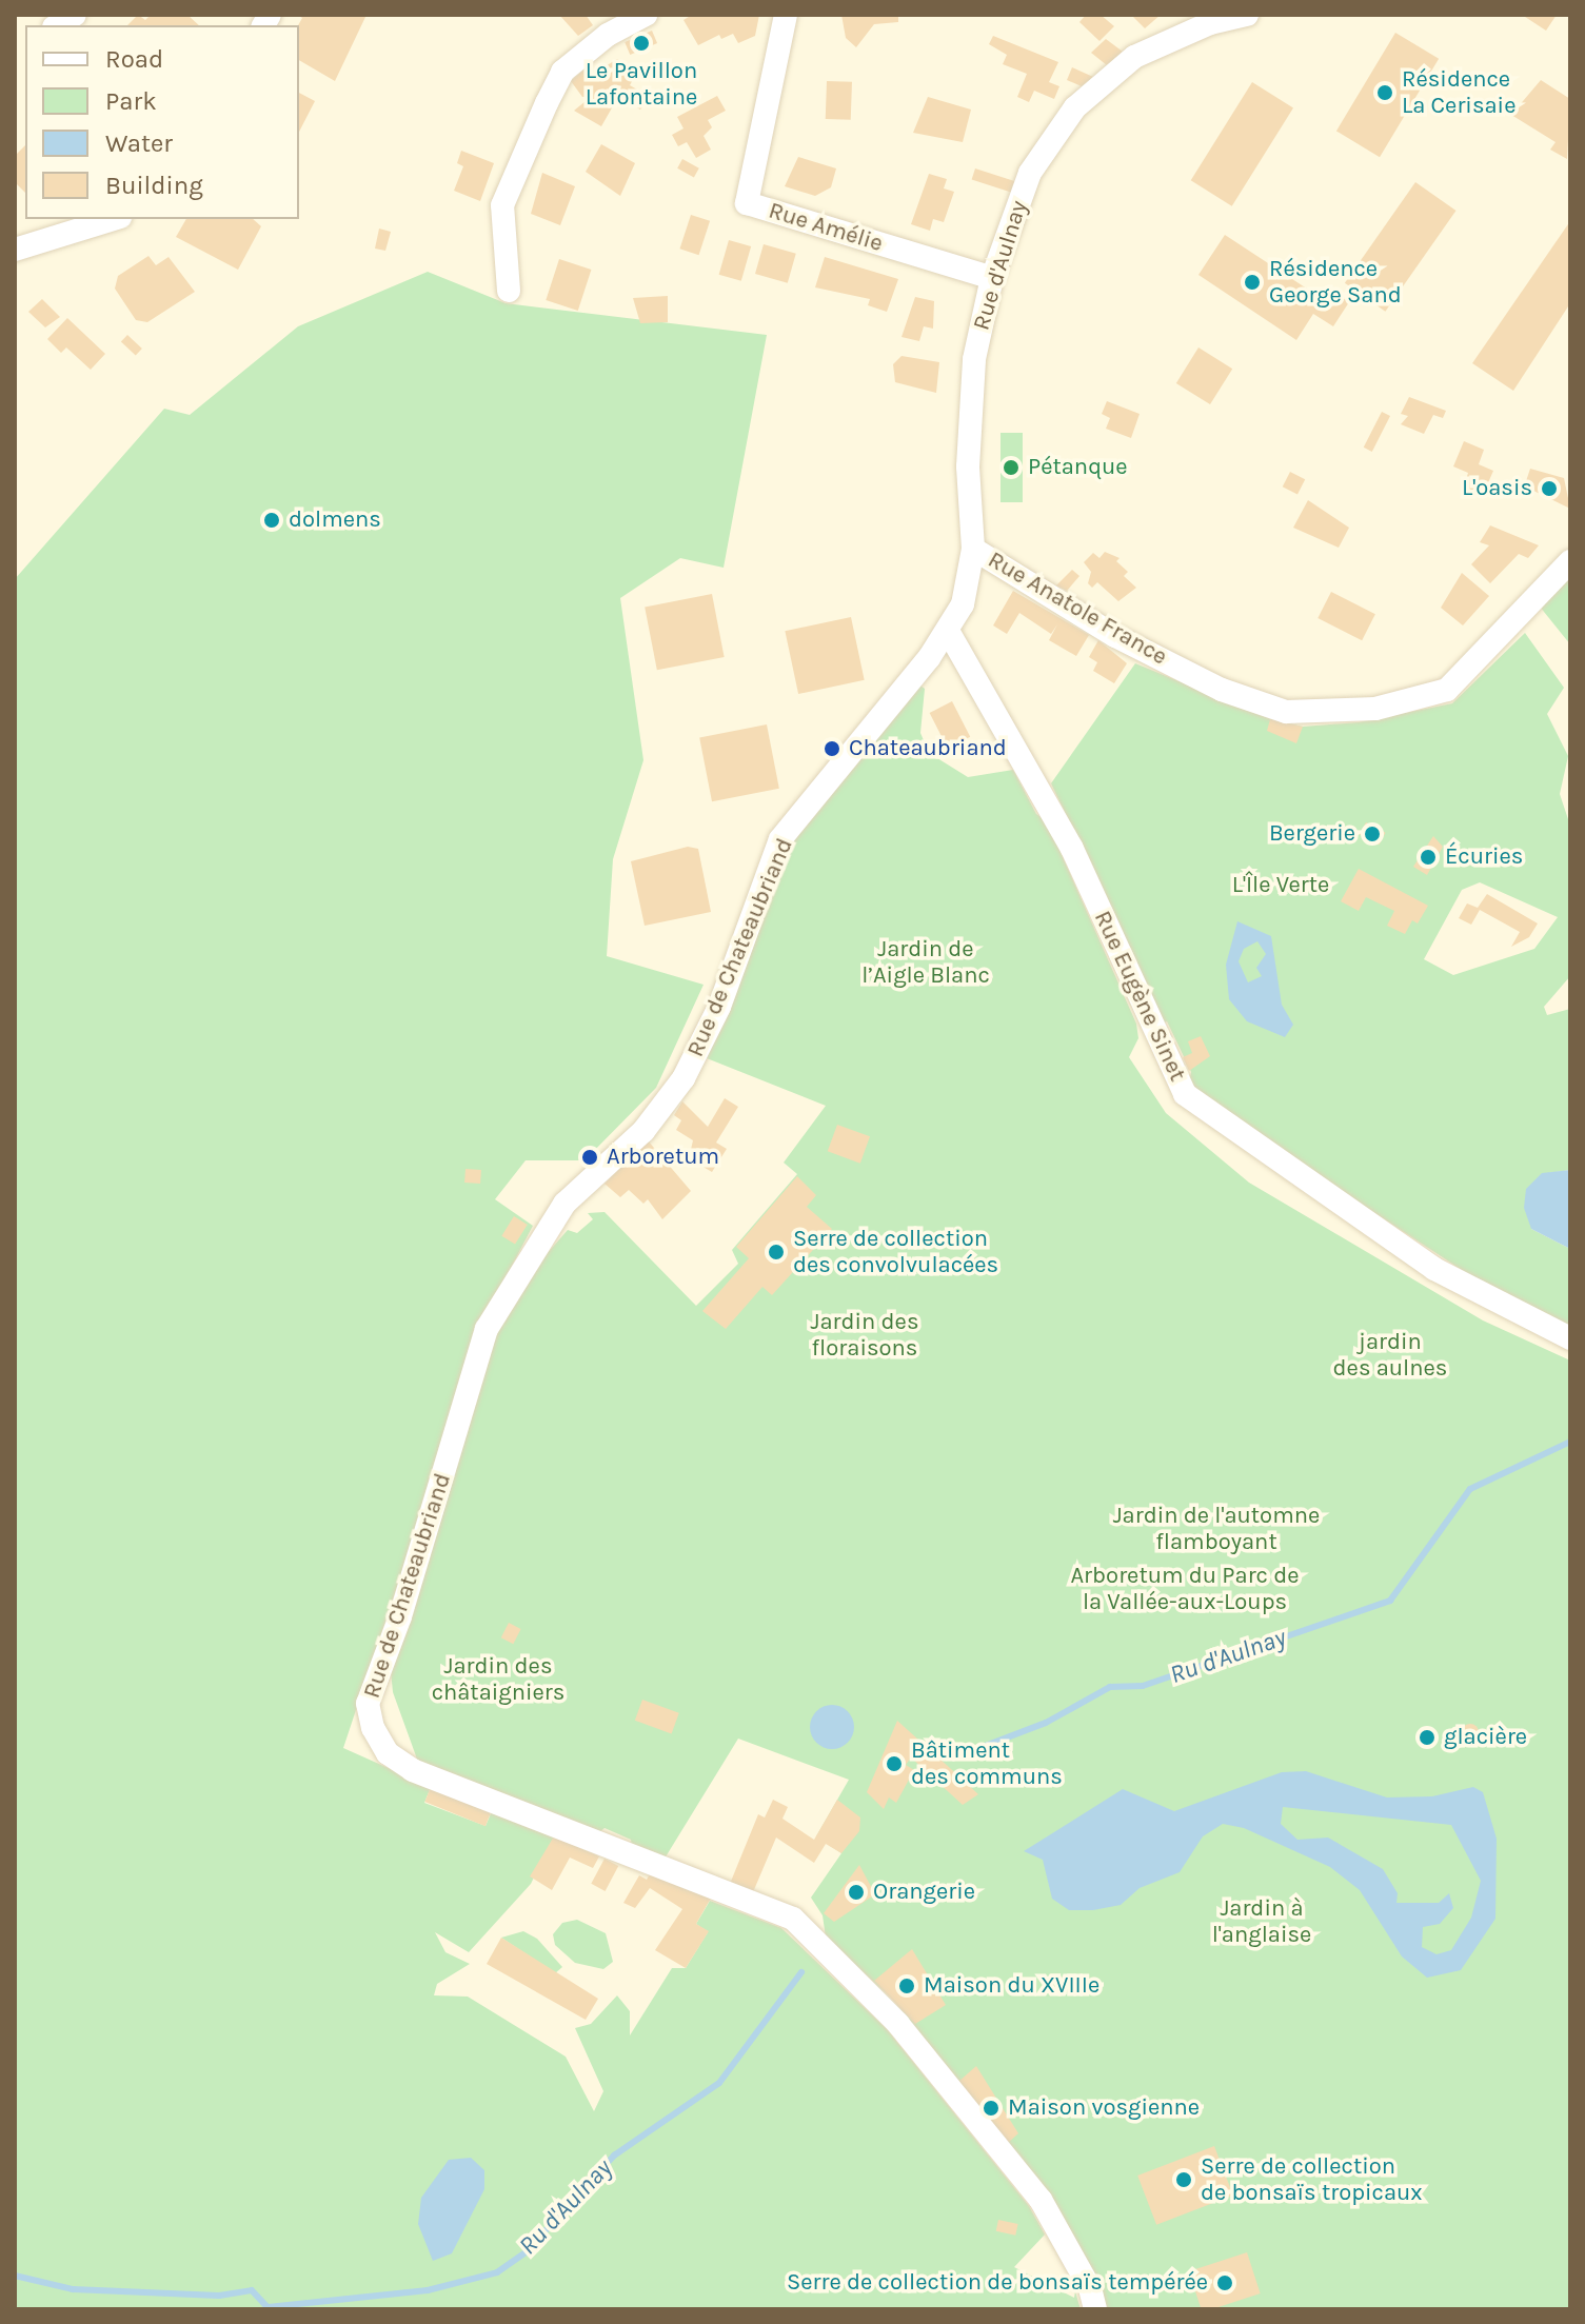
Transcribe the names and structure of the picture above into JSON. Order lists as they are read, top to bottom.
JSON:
{
  "streets": {
    "street": [
      "Rue Amélie",
      "Rue d'Aulnay",
      "Rue Anatole France",
      "Rue de Chateaubriand",
      "Rue Eugène Sinet"
    ]
  },
  "crossings": [
    ["Rue Amélie", "Rue d'Aulnay"],
    ["Rue d'Aulnay", "Rue Anatole France"],
    ["Rue d'Aulnay", "Rue de Chateaubriand"],
    ["Rue d'Aulnay", "Rue Eugène Sinet"],
    ["Rue de Chateaubriand", "Rue Eugène Sinet"]
  ],
  "water": ["Ru d'Aulnay"],
  "parks": [
    "L'Île Verte",
    "Jardin de l’Aigle Blanc",
    "Jardin des floraisons",
    "jardin des aulnes",
    "Jardin de l'automne flamboyant",
    "Arboretum du Parc de la Vallée-aux-Loups",
    "Jardin des châtaigniers",
    "Jardin à l'anglaise"
  ],
  "places": [
    "Le Pavillon Lafontaine",
    "Résidence La Cerisaie",
    "Résidence George Sand",
    "Pétanque",
    "L'oasis",
    "dolmens",
    "Chateaubriand",
    "Bergerie",
    "Écuries",
    "Arboretum",
    "Serre de collection des convolvulacées",
    "glacière",
    "Bâtiment des communs",
    "Orangerie",
    "Maison du XVIIIe",
    "Maison vosgienne",
    "Serre de collection de bonsaïs tropicaux",
    "Serre de collection de bonsaïs tempérée"
  ],
  "legend": [
    "Road",
    "Park",
    "Water",
    "Building"
  ]
}
